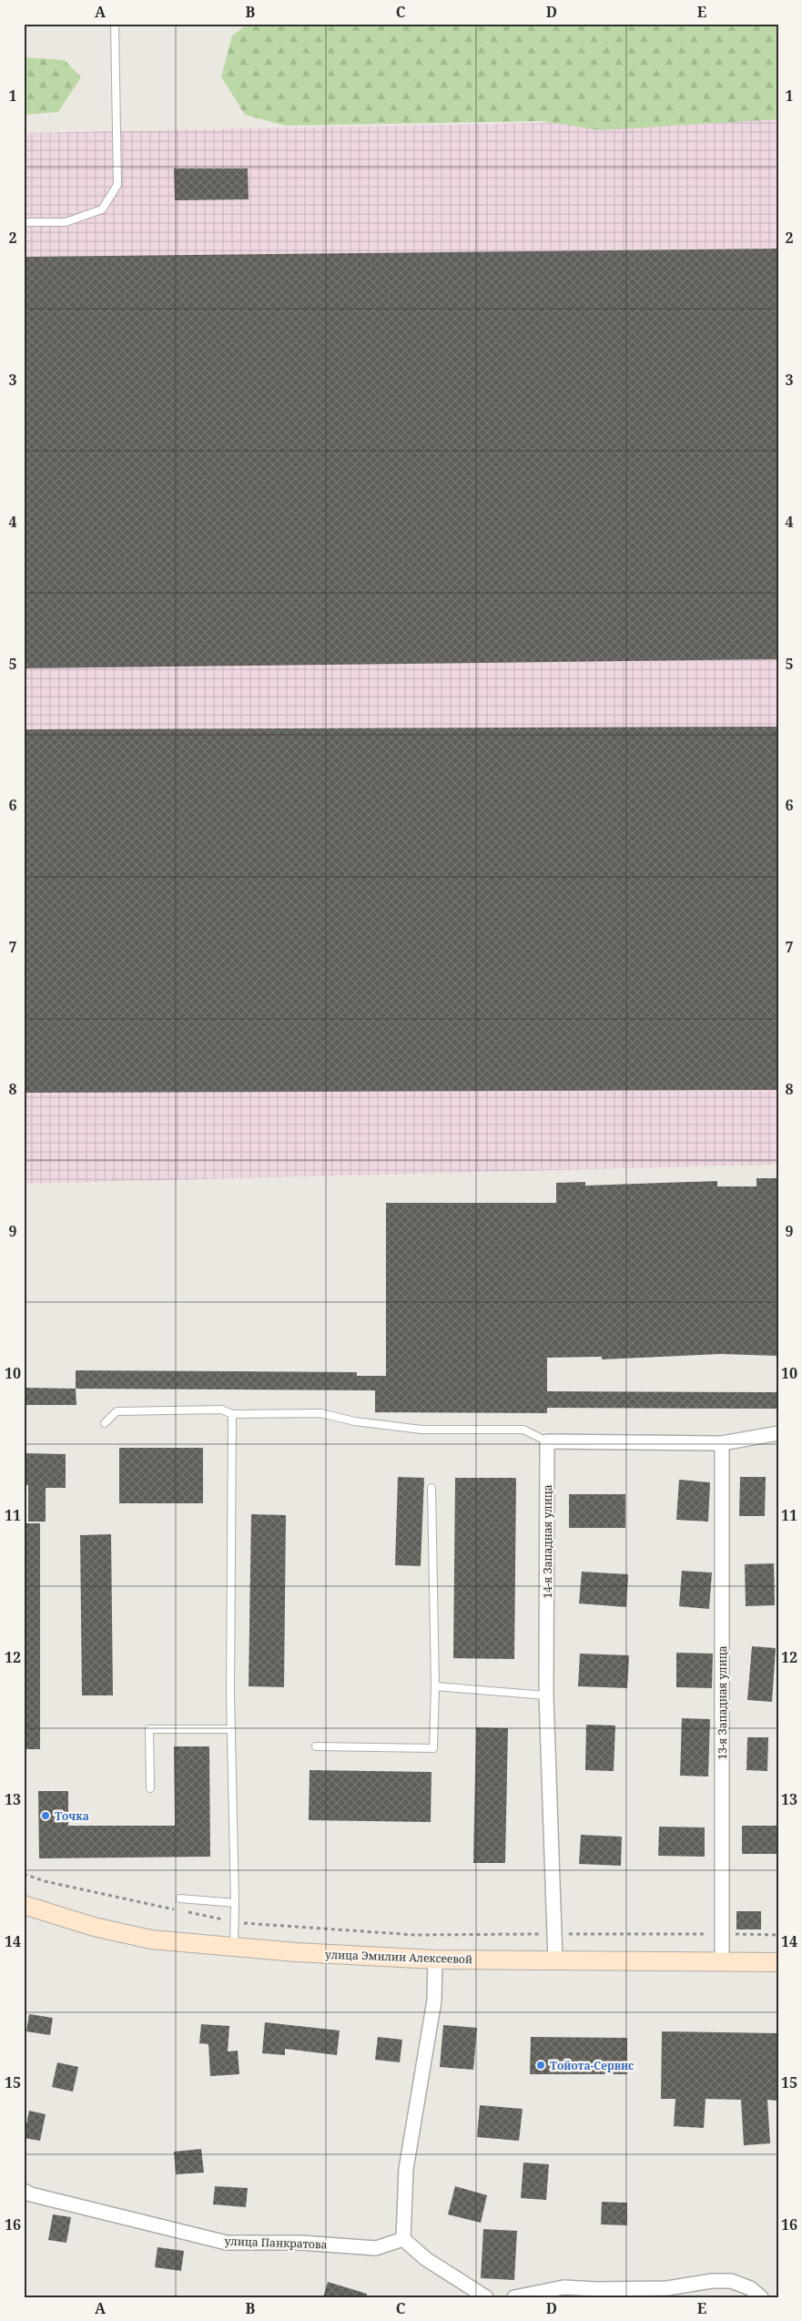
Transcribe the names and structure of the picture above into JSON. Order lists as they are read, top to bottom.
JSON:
{
  "streets": {
    "street": [
      "14-я Западная улица",
      "13-я Западная улица",
      "улица Эмилии Алексеевой",
      "улица Панкратова"
    ]
  },
  "crossings": [
    ["14-я Западная улица", "улица Эмилии Алексеевой"],
    ["13-я Западная улица", "улица Эмилии Алексеевой"]
  ],
  "places": ["Точка", "Тойота-Сервис"],
  "grid": {
    "columns": [
      "A",
      "B",
      "C",
      "D",
      "E"
    ],
    "rows": [
      "1",
      "2",
      "3",
      "4",
      "5",
      "6",
      "7",
      "8",
      "9",
      "10",
      "11",
      "12",
      "13",
      "14",
      "15",
      "16"
    ]
  }
}
